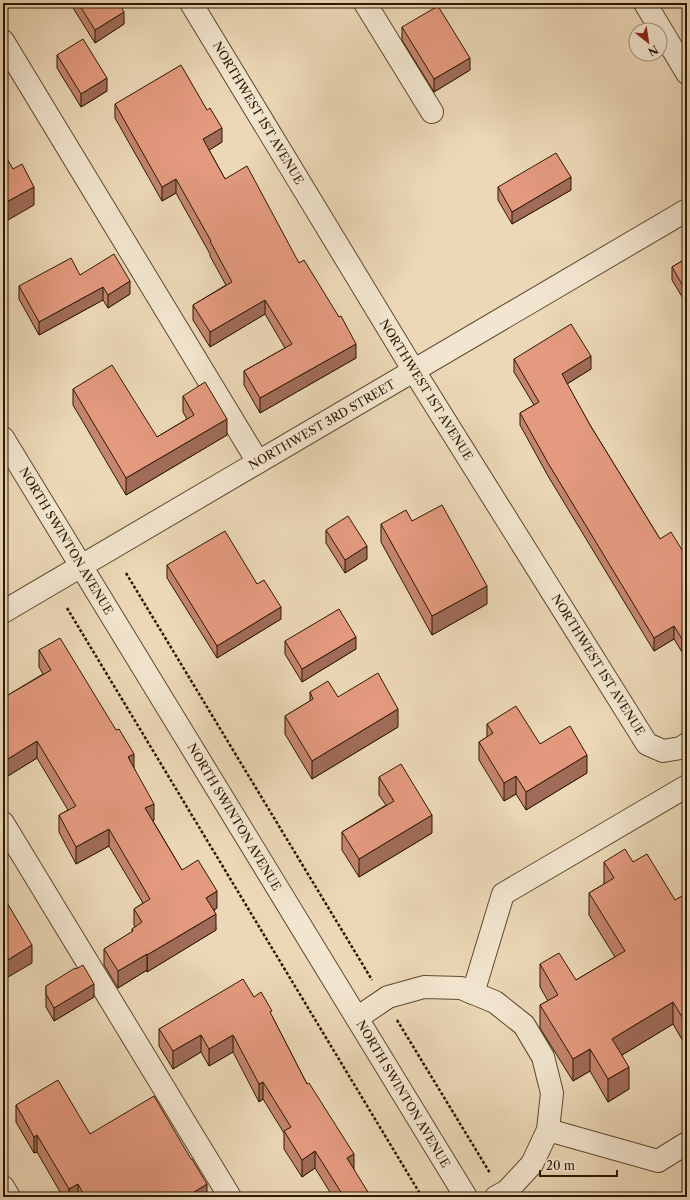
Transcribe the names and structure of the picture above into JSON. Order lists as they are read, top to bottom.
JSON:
{
  "streets": {
    "street": ["NORTHWEST 1ST AVENUE", "NORTHWEST 3RD STREET", "NORTH SWINTON AVENUE"]
  },
  "crossings": [
    ["NORTHWEST 1ST AVENUE", "NORTHWEST 3RD STREET"],
    ["NORTHWEST 3RD STREET", "NORTH SWINTON AVENUE"]
  ],
  "scale_bar": "20 m",
  "north": "bottom right"
}
